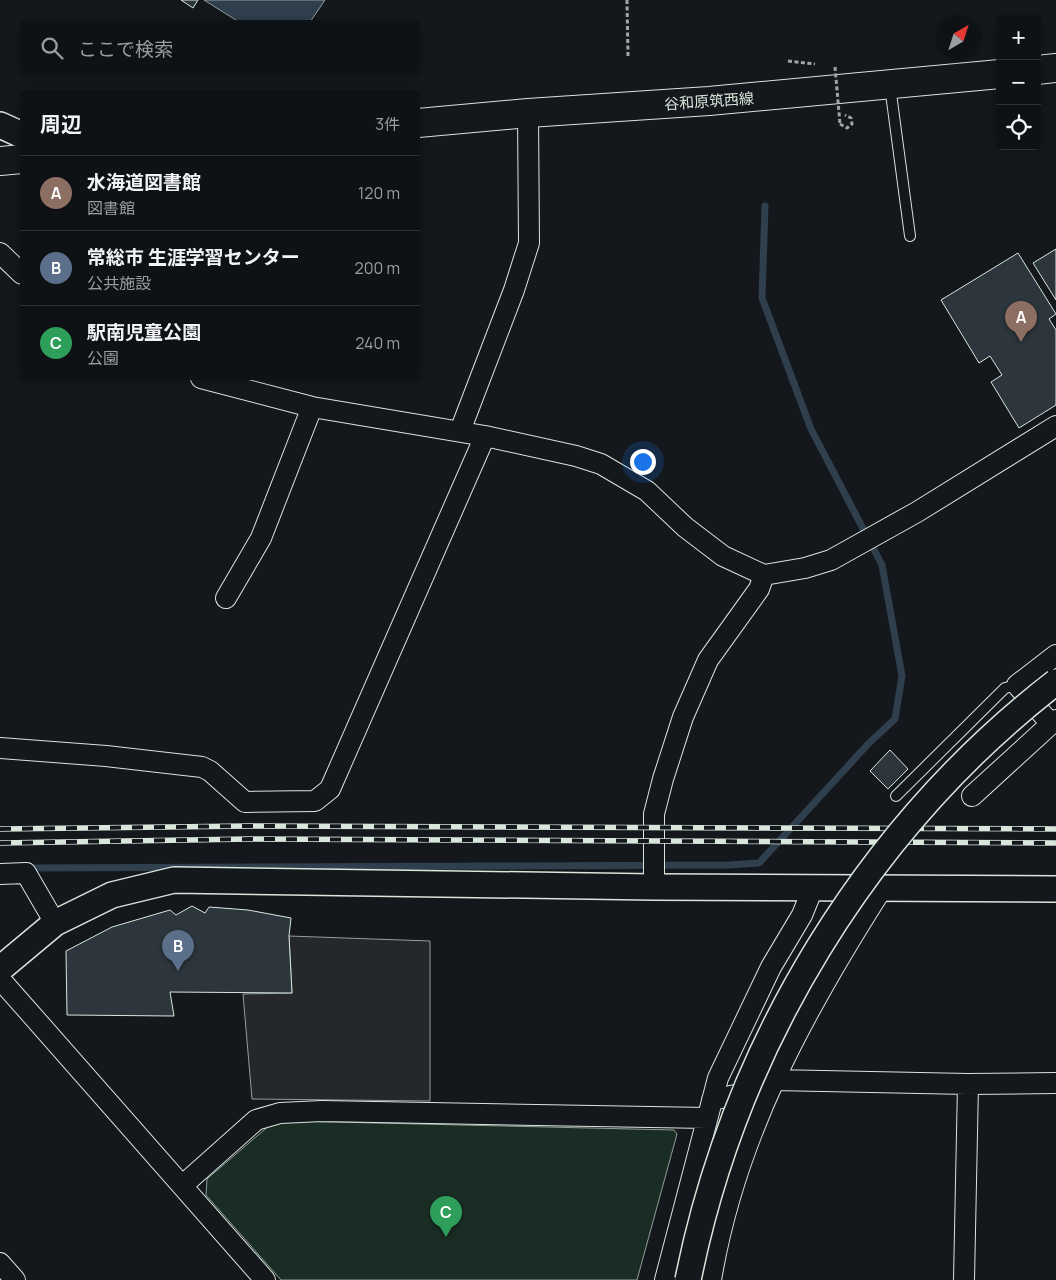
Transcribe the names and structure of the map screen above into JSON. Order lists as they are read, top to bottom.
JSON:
{
  "streets": {
    "main road": ["谷和原筑西線"]
  },
  "north": "top right",
  "page": {
    "map_buttons": ["+", "−"],
    "search": "ここで検索",
    "heading": ["周辺", "3件"],
    "list": [
      {
        "mark": "A",
        "name": "水海道図書館",
        "note": "図書館",
        "value": "120 m"
      },
      {
        "mark": "B",
        "name": "常総市 生涯学習センター",
        "note": "公共施設",
        "value": "200 m"
      },
      {
        "mark": "C",
        "name": "駅南児童公園",
        "note": "公園",
        "value": "240 m"
      }
    ],
    "pins": ["A", "B", "C"]
  }
}
